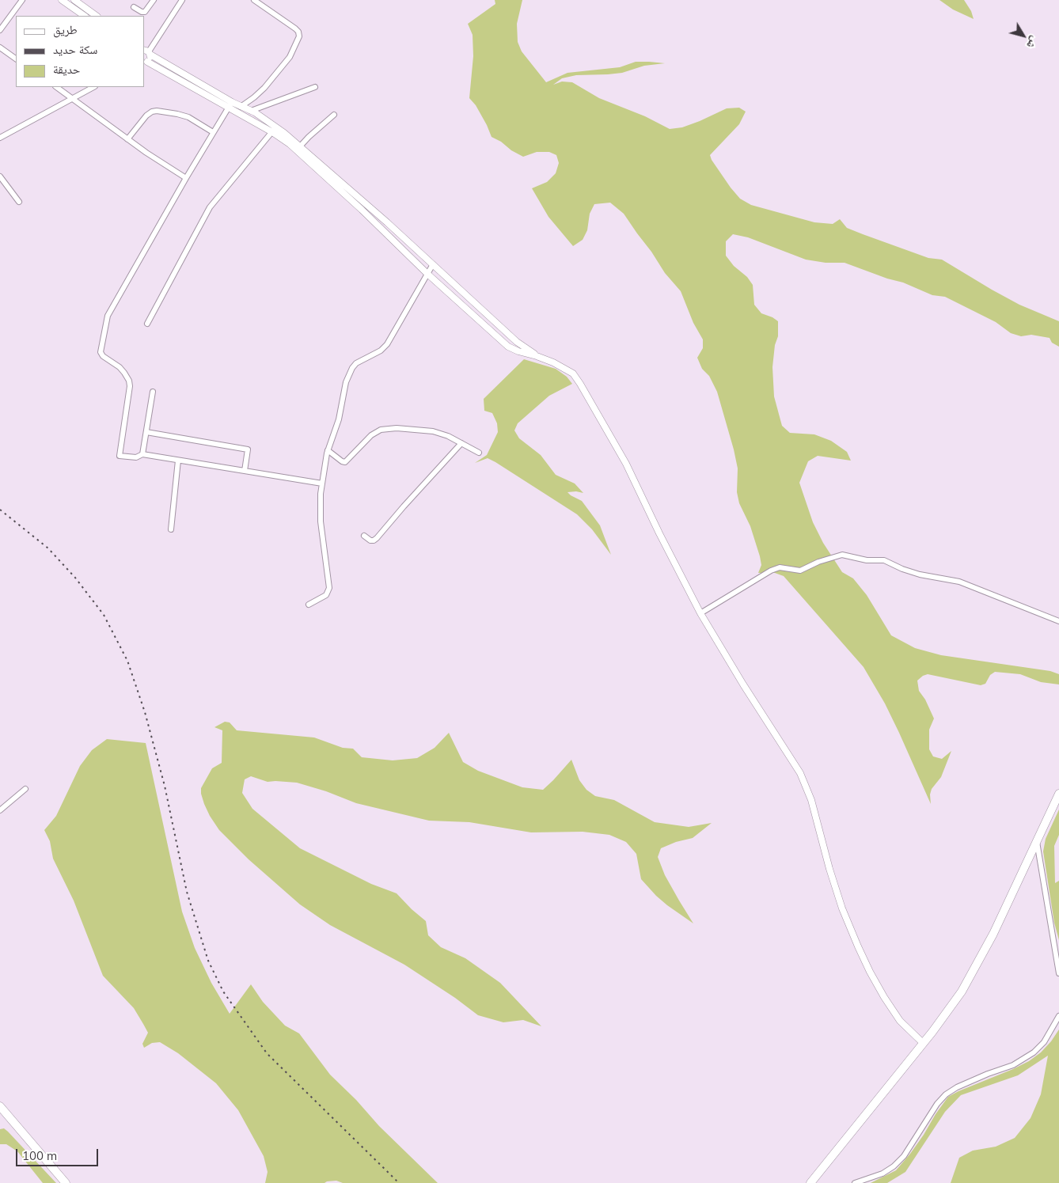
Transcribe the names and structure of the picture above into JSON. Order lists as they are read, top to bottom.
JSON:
{
  "legend": ["طريق", "سكة حديد", "حديقة"],
  "scale_bar": "100 m",
  "north": "bottom right"
}
